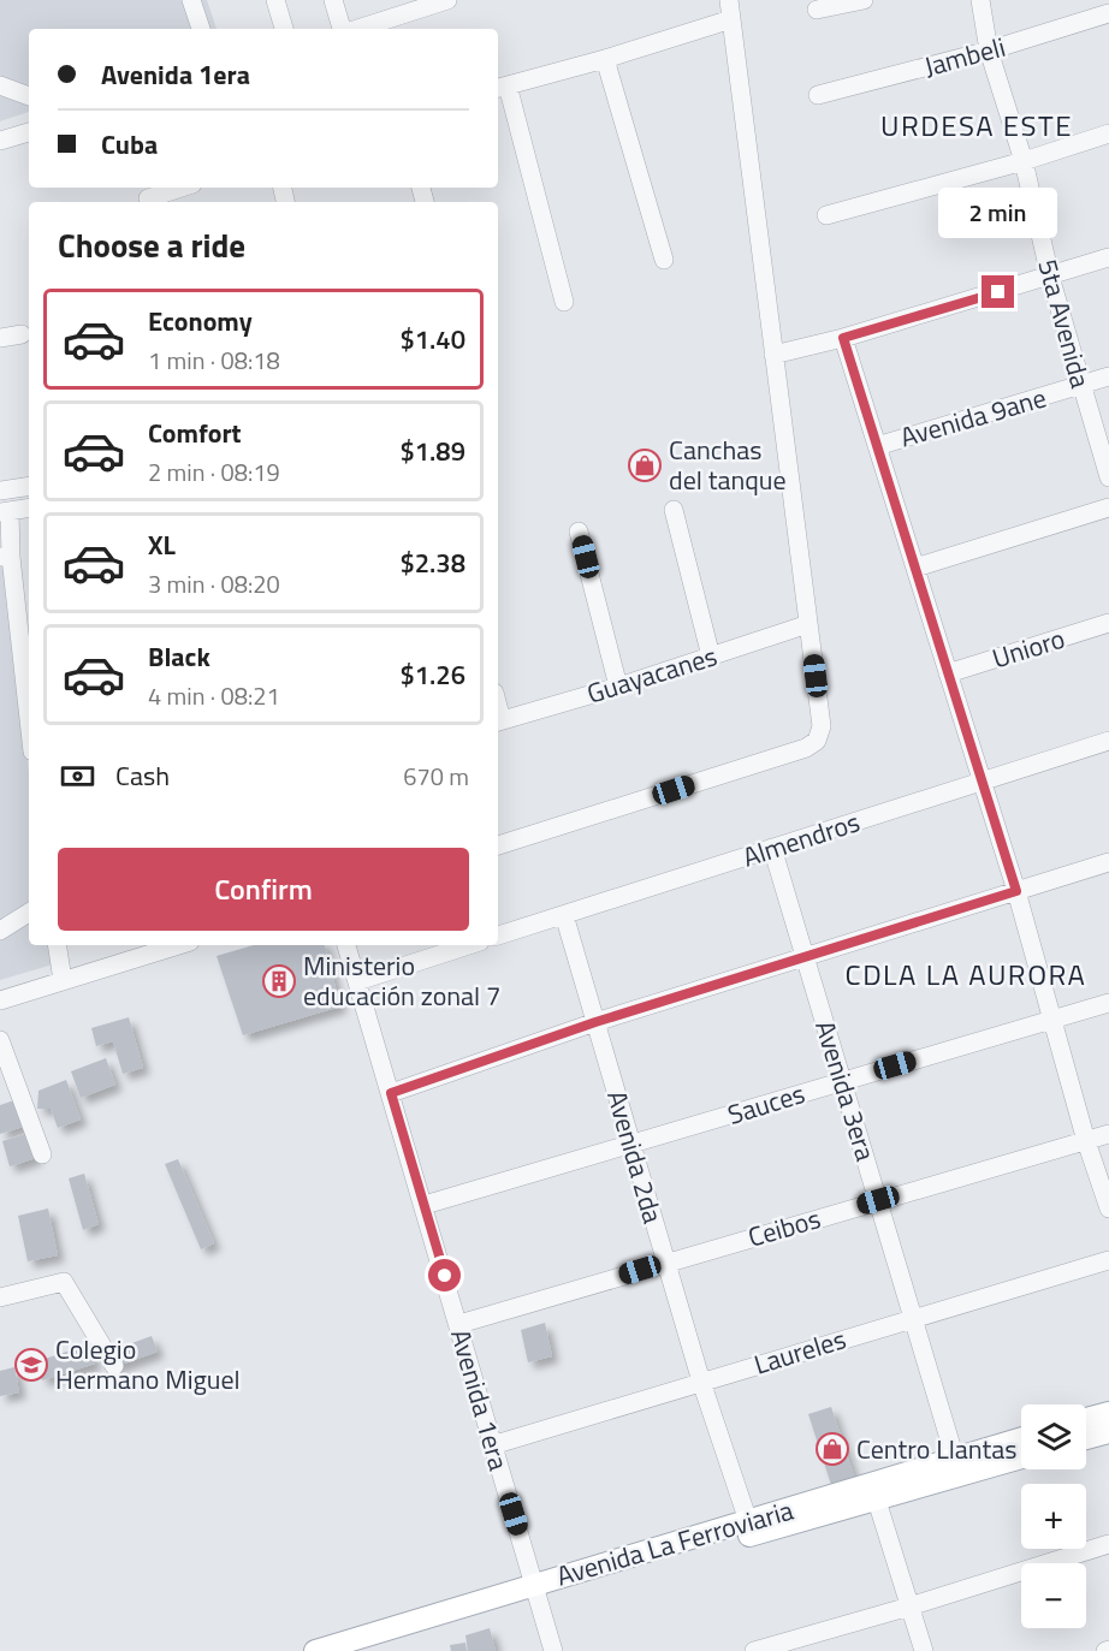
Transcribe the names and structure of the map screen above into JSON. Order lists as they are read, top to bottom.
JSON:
{
  "streets": {
    "main road": ["Avenida La Ferroviaria"],
    "street": [
      "Jambeli",
      "5ta Avenida",
      "Avenida 9ane",
      "Unioro",
      "Guayacanes",
      "Almendros",
      "Avenida 3era",
      "Sauces",
      "Avenida 2da",
      "Ceibos",
      "Laureles",
      "Avenida 1era"
    ]
  },
  "crossings": [
    ["Jambeli", "5ta Avenida"],
    ["5ta Avenida", "Avenida 9ane"],
    ["Almendros", "Avenida 3era"],
    ["Almendros", "Avenida 2da"],
    ["Avenida 3era", "Sauces"],
    ["Avenida 3era", "Ceibos"],
    ["Avenida 3era", "Laureles"],
    ["Avenida 3era", "Avenida La Ferroviaria"],
    ["Sauces", "Avenida 2da"],
    ["Sauces", "Avenida 1era"],
    ["Avenida 2da", "Ceibos"],
    ["Avenida 2da", "Laureles"],
    ["Avenida 2da", "Avenida La Ferroviaria"],
    ["Ceibos", "Avenida 1era"],
    ["Laureles", "Avenida 1era"],
    ["Avenida 1era", "Avenida La Ferroviaria"]
  ],
  "districts": ["URDESA ESTE", "CDLA LA AURORA"],
  "places": {
    "shop": ["Canchas del tanque", "Centro Llantas"],
    "building": ["Ministerio educación zonal 7"],
    "school or university": ["Colegio Hermano Miguel"]
  },
  "page": {
    "banner": ["Avenida 1era", "Cuba"],
    "bubble": "2 min",
    "heading": "Choose a ride",
    "list": [
      {
        "name": "Economy",
        "note": "1 min · 08:18",
        "value": "$1.40"
      },
      {
        "name": "Comfort",
        "note": "2 min · 08:19",
        "value": "$1.89"
      },
      {
        "name": "XL",
        "note": "3 min · 08:20",
        "value": "$2.38"
      },
      {
        "name": "Black",
        "note": "4 min · 08:21",
        "value": "$1.26"
      }
    ],
    "pay": ["Cash", "670 m"],
    "buttons": "Confirm",
    "map_buttons": ["+", "−"]
  }
}
